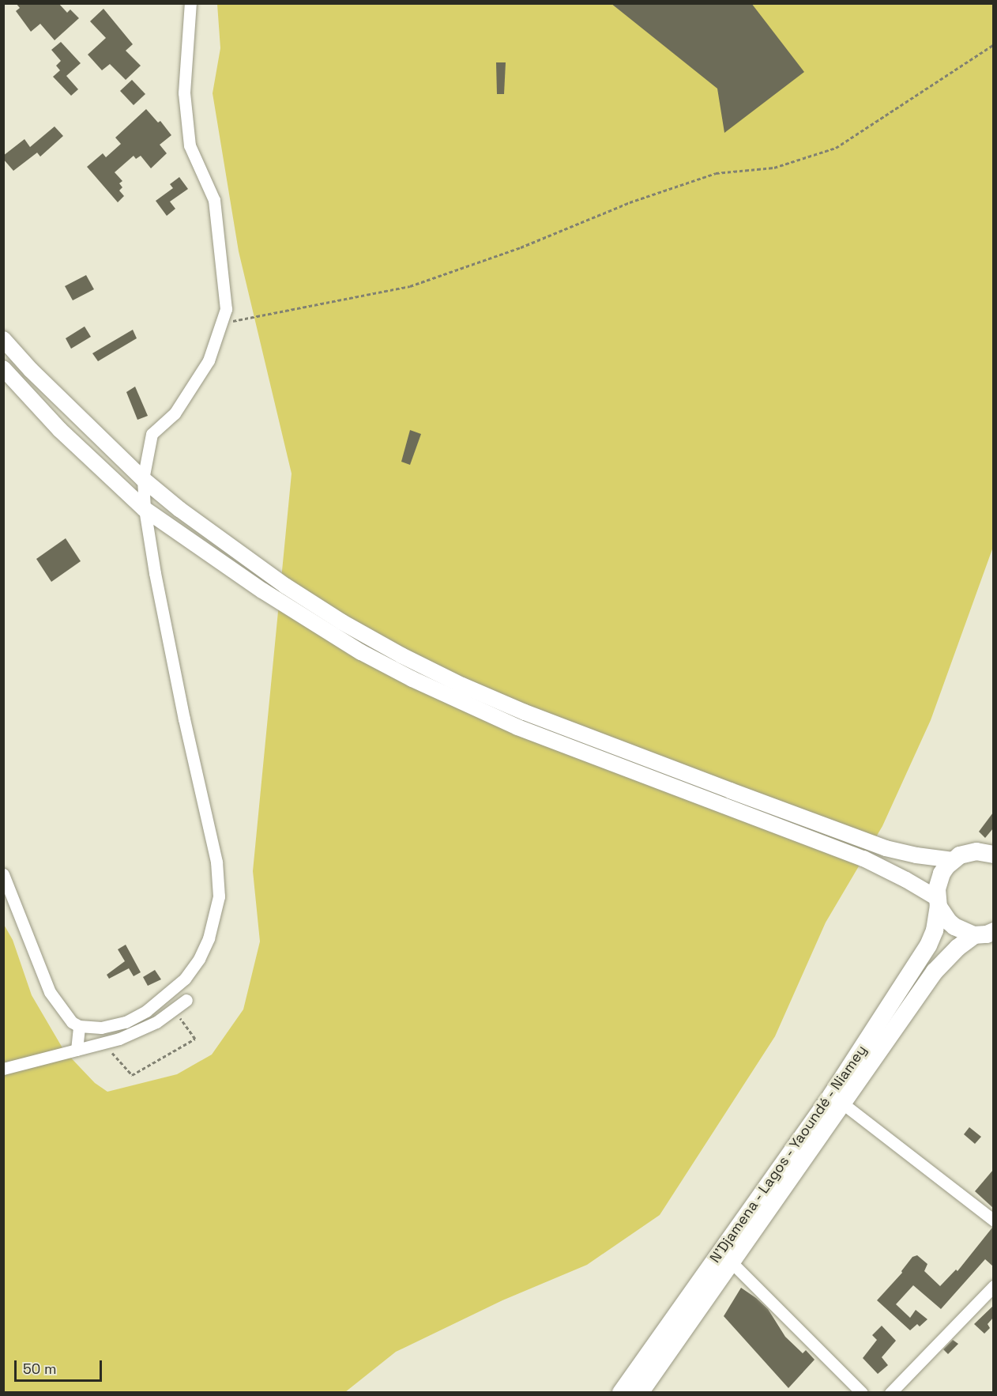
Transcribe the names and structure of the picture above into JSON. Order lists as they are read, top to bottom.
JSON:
{
  "streets": {
    "highway": ["N'Djamena - Lagos - Yaoundé - Niamey"]
  },
  "scale_bar": "50 m"
}
